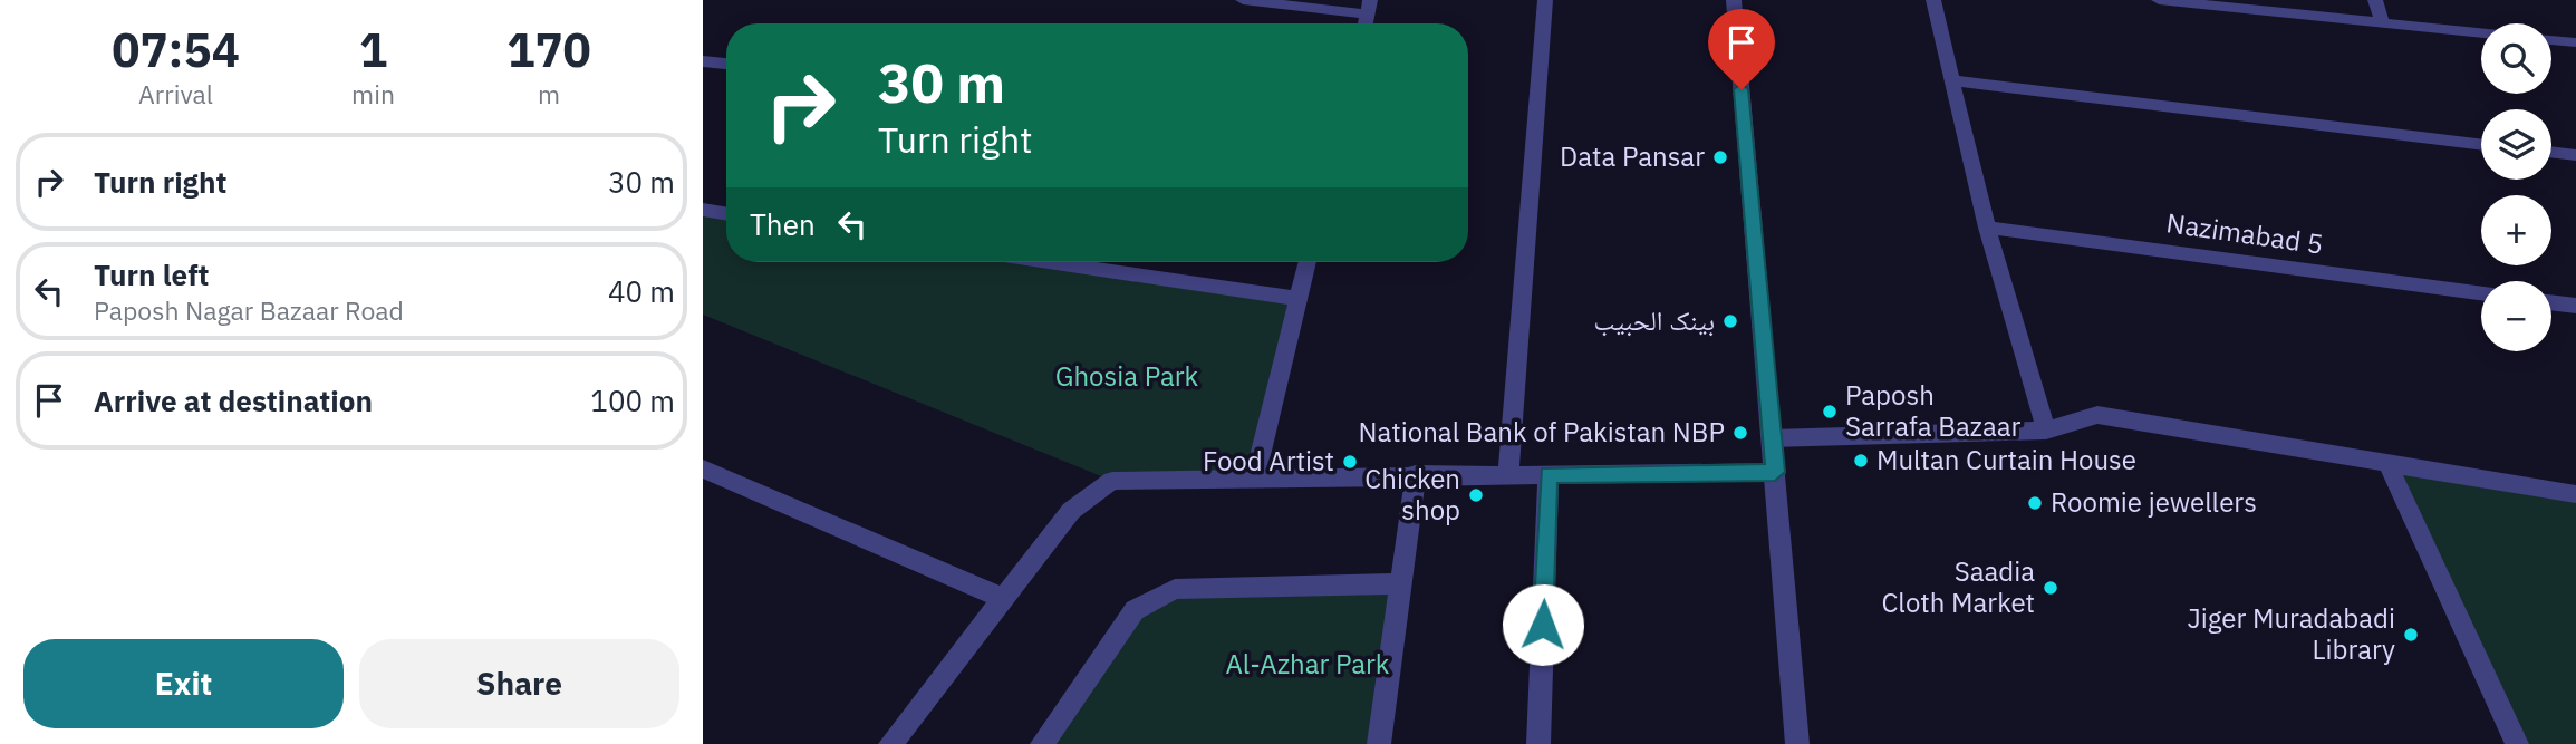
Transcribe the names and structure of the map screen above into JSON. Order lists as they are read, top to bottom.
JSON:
{
  "streets": {
    "street": ["Nazimabad 5"]
  },
  "parks": ["Ghosia Park", "Al-Azhar Park"],
  "places": [
    "Data Pansar",
    "بينک الحبيب",
    "Paposh Sarrafa Bazaar",
    "National Bank of Pakistan NBP",
    "Multan Curtain House",
    "Food Artist",
    "Chicken shop",
    "Roomie jewellers",
    "Saadia Cloth Market",
    "Jiger Muradabadi Library"
  ],
  "page": {
    "eta": [
      "07:54",
      "Arrival",
      "1",
      "min",
      "170",
      "m"
    ],
    "map_buttons": ["+", "−"],
    "turn": ["30 m", "Turn right"],
    "list": [
      {
        "name": "Turn right",
        "value": "30 m"
      },
      {
        "name": "Turn left",
        "note": "Paposh Nagar Bazaar Road",
        "value": "40 m"
      },
      {
        "name": "Arrive at destination",
        "value": "100 m"
      }
    ],
    "then": "Then",
    "buttons": ["Exit", "Share"]
  }
}
